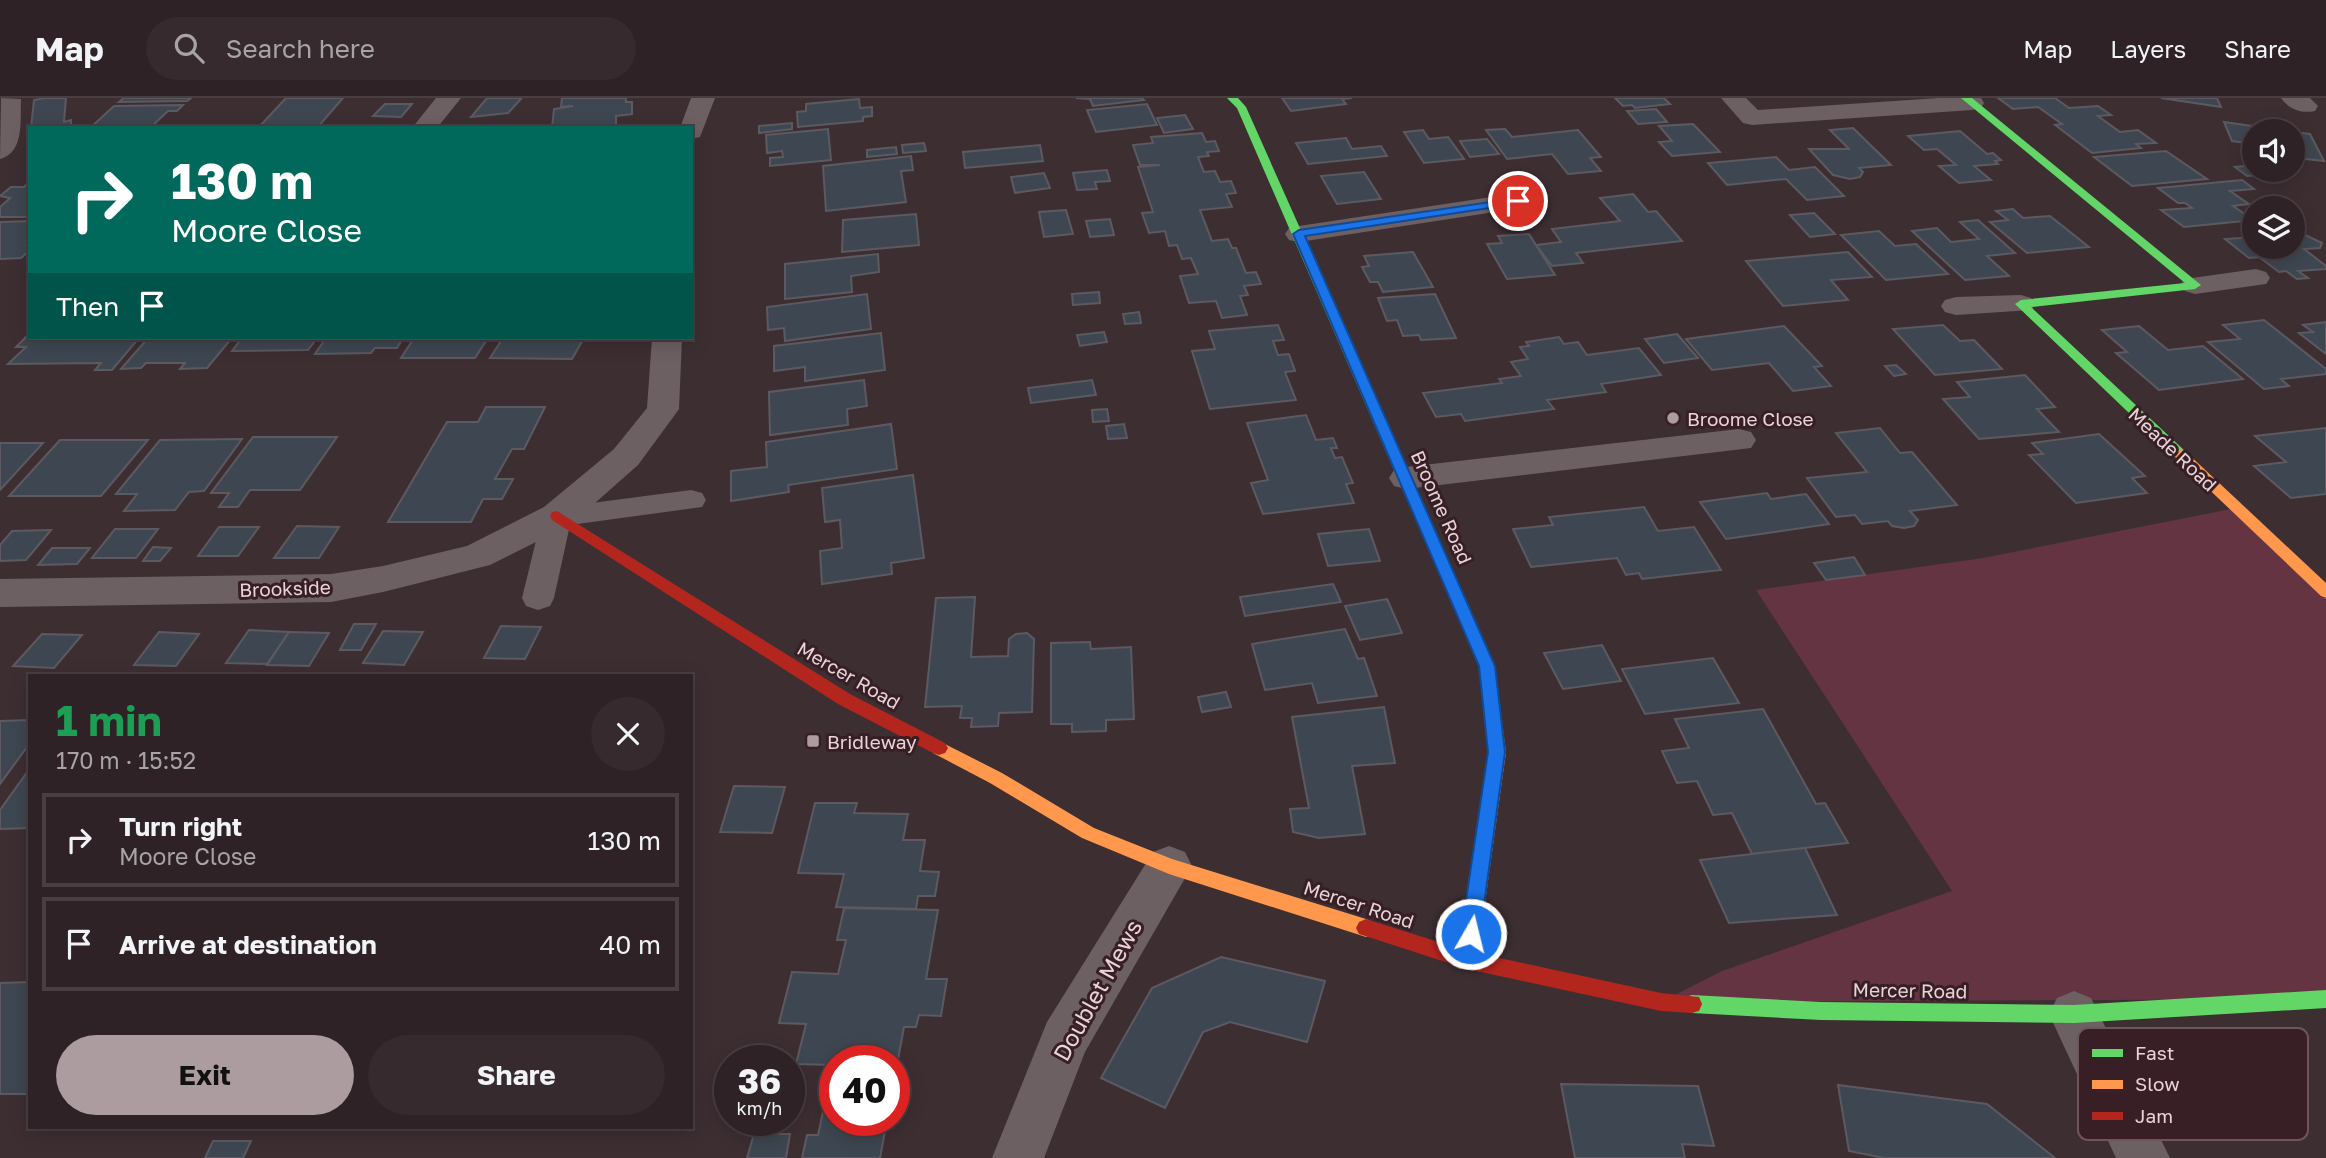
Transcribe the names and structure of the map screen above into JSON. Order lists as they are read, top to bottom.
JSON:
{
  "streets": {
    "street": [
      "Meade Road",
      "Broome Road",
      "Brookside",
      "Mercer Road",
      "Doublet Mews"
    ]
  },
  "crossings": [
    ["Broome Road", "Mercer Road"],
    ["Brookside", "Mercer Road"],
    ["Mercer Road", "Doublet Mews"]
  ],
  "places": {
    "other": ["Broome Close"],
    "transit": ["Bridleway"]
  },
  "legend": ["Fast", "Slow", "Jam"],
  "page": {
    "header": "Map",
    "search": "Search here",
    "nav": ["Map", "Layers", "Share"],
    "turn": ["130 m", "Moore Close"],
    "then": "Then",
    "heading": ["1 min", "170 m · 15:52"],
    "list": [
      {
        "name": "Turn right",
        "note": "Moore Close",
        "value": "130 m"
      },
      {
        "name": "Arrive at destination",
        "value": "40 m"
      }
    ],
    "buttons": ["Exit", "Share"],
    "speed": "36 km/h",
    "limit": "40"
  }
}
